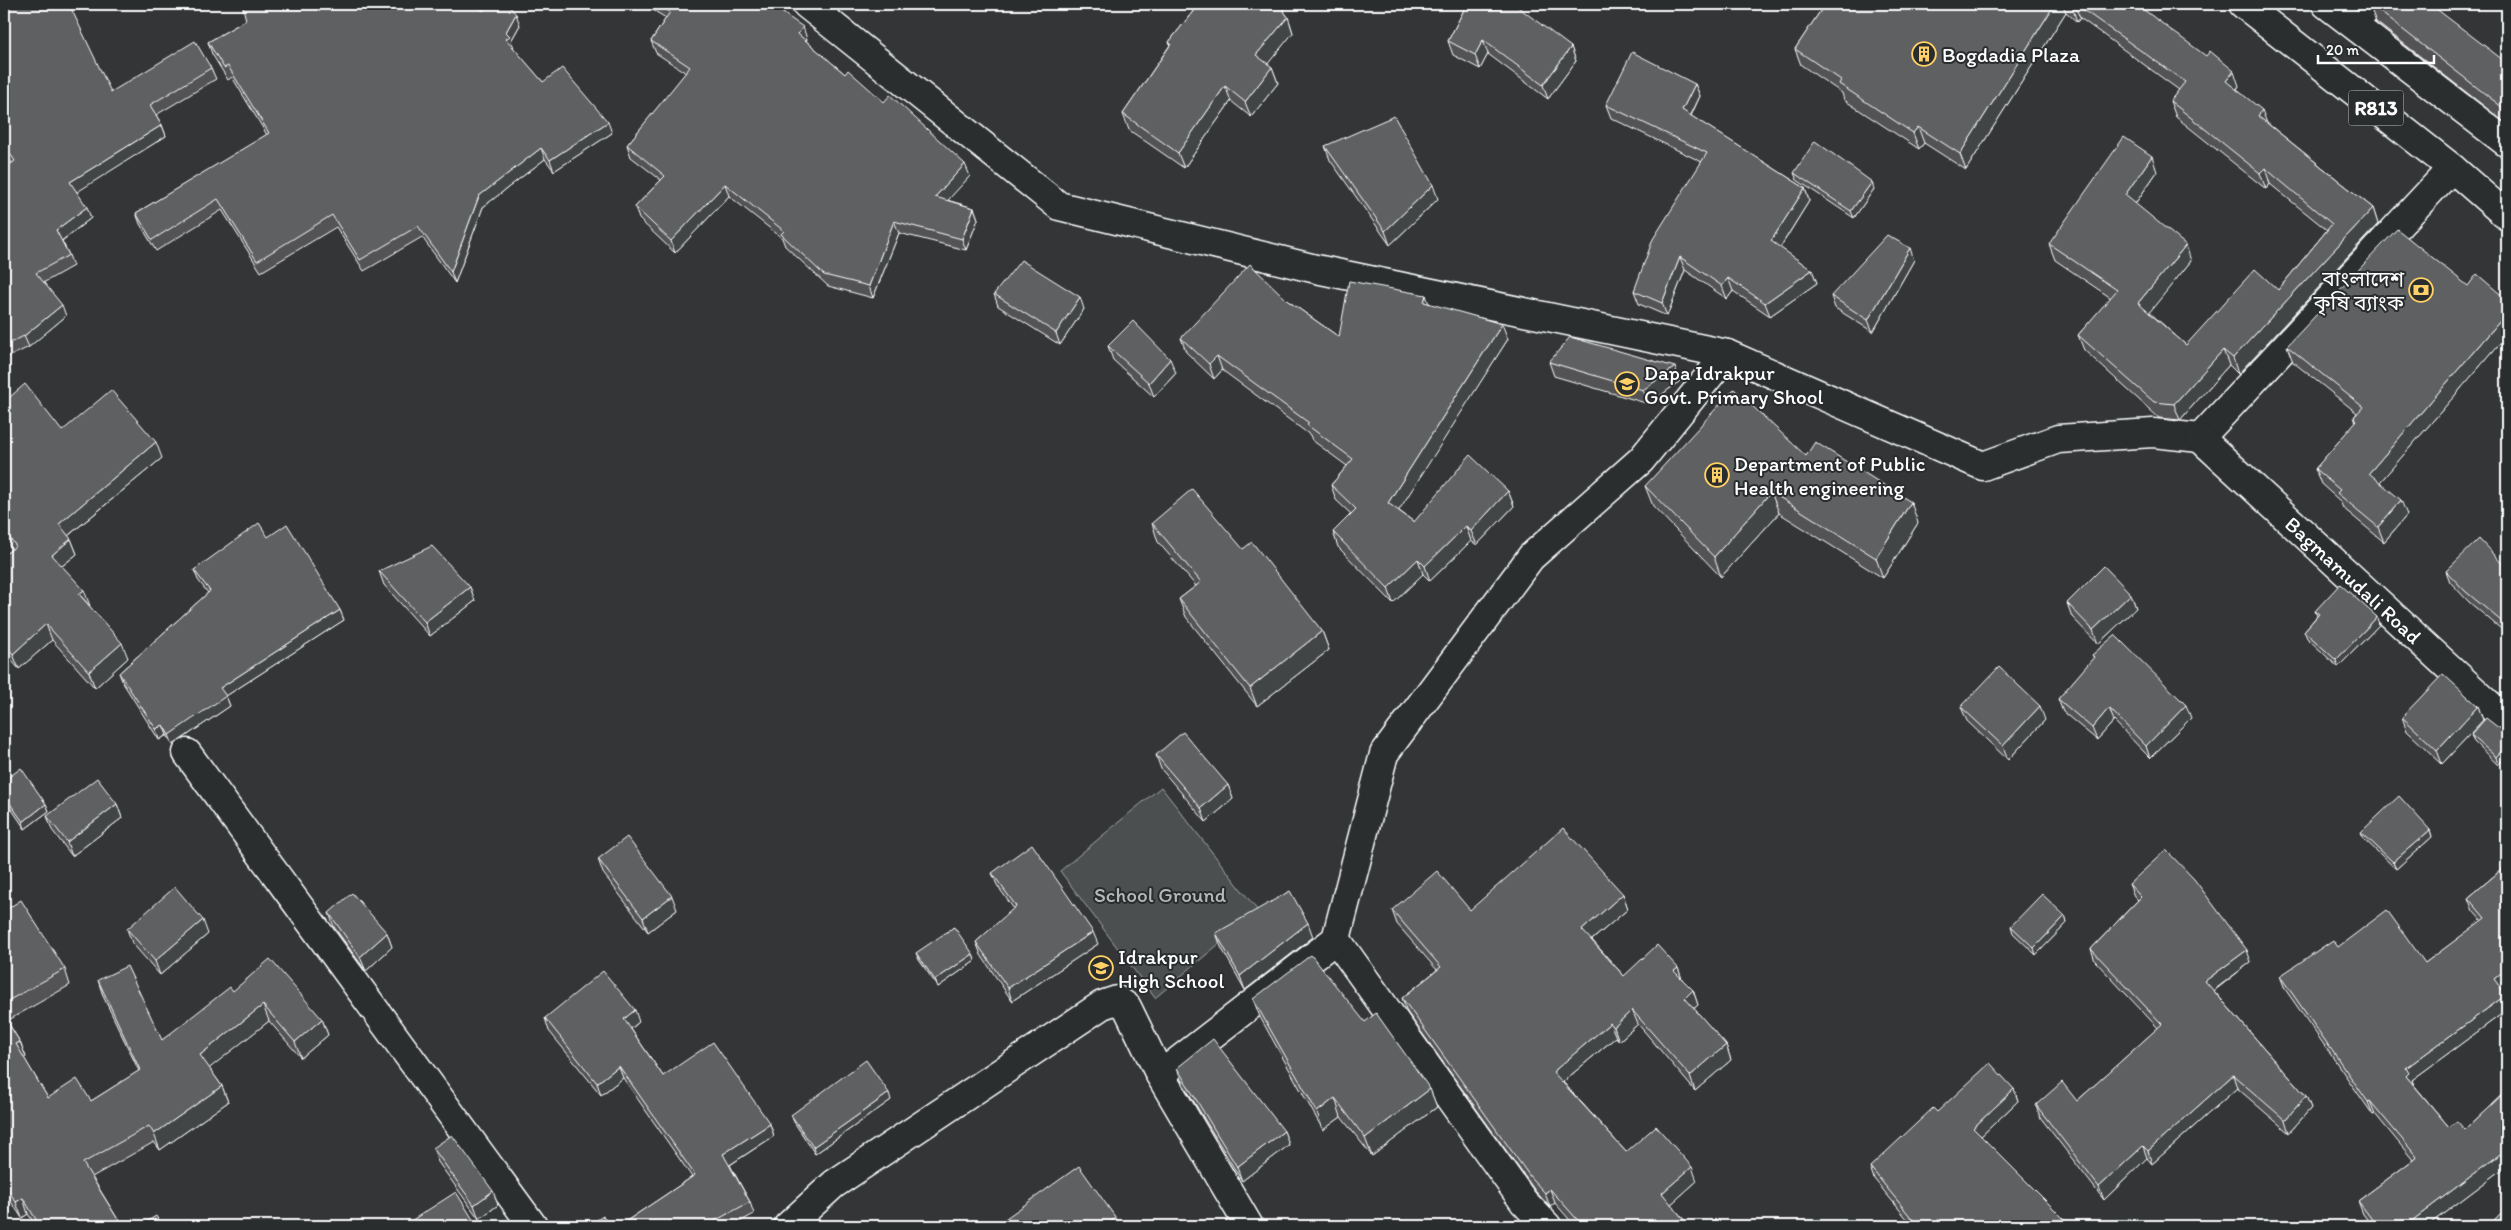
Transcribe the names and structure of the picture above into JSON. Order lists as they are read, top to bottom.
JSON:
{
  "streets": {
    "street": ["R813", "Bagmamudali Road"]
  },
  "parks": ["School Ground"],
  "places": {
    "building": ["Bogdadia Plaza", "Department of Public Health engineering"],
    "bank": ["বাংলাদেশ কৃষি ব্যাংক"],
    "school or university": ["Dapa Idrakpur Govt. Primary Shool", "Idrakpur High School"]
  },
  "scale_bar": "20 m"
}
